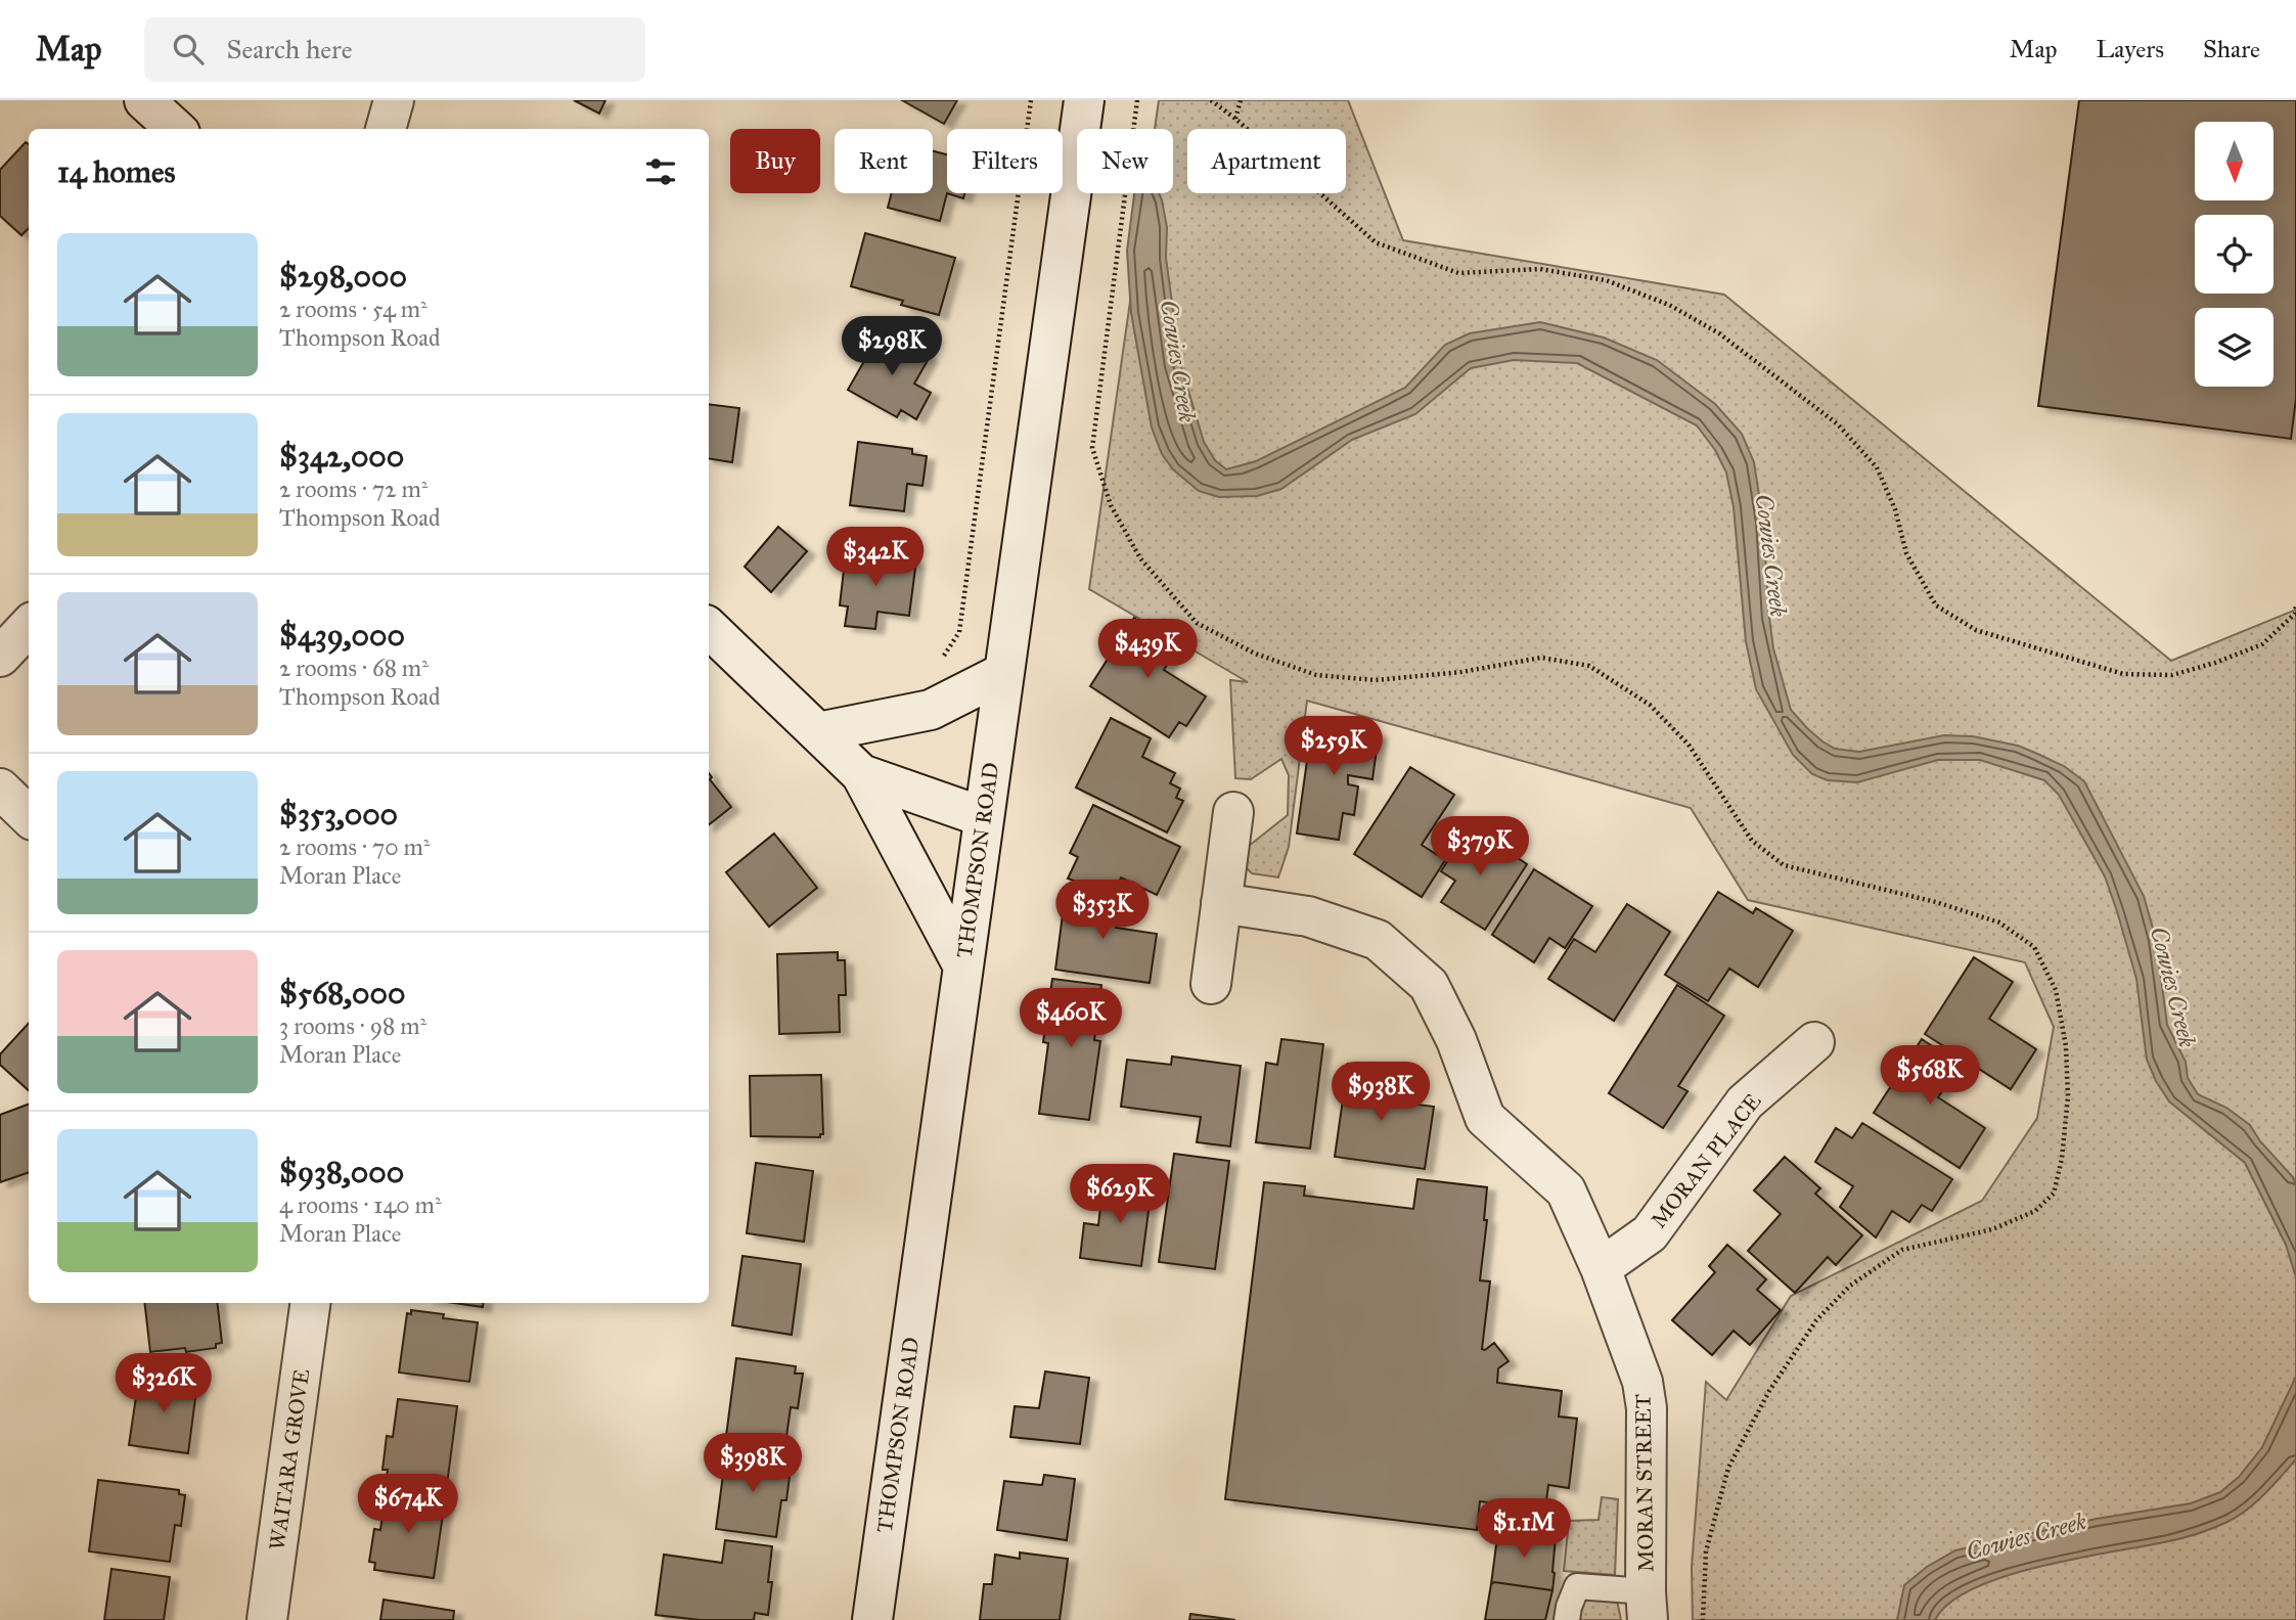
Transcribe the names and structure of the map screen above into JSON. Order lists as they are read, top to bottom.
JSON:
{
  "streets": {
    "street": [
      "THOMPSON ROAD",
      "MORAN PLACE",
      "WAITARA GROVE",
      "MORAN STREET"
    ]
  },
  "crossings": [
    ["MORAN PLACE", "MORAN STREET"]
  ],
  "water": ["Cowies Creek"],
  "north": "bottom",
  "page": {
    "header": "Map",
    "search": "Search here",
    "nav": ["Map", "Layers", "Share"],
    "chip": [
      "Buy",
      "Rent",
      "Filters",
      "New",
      "Apartment"
    ],
    "heading": "14 homes",
    "list": [
      {
        "name": "$298,000",
        "note": "2 rooms · 54 m² · Thompson Road"
      },
      {
        "name": "$342,000",
        "note": "2 rooms · 72 m² · Thompson Road"
      },
      {
        "name": "$439,000",
        "note": "2 rooms · 68 m² · Thompson Road"
      },
      {
        "name": "$353,000",
        "note": "2 rooms · 70 m² · Moran Place"
      },
      {
        "name": "$568,000",
        "note": "3 rooms · 98 m² · Moran Place"
      },
      {
        "name": "$938,000",
        "note": "4 rooms · 140 m² · Moran Place"
      }
    ],
    "price": [
      "$298K",
      "$342K",
      "$439K",
      "$259K",
      "$379K",
      "$353K",
      "$460K",
      "$568K",
      "$938K",
      "$629K",
      "$326K",
      "$398K",
      "$674K",
      "$1.1M"
    ]
  }
}
